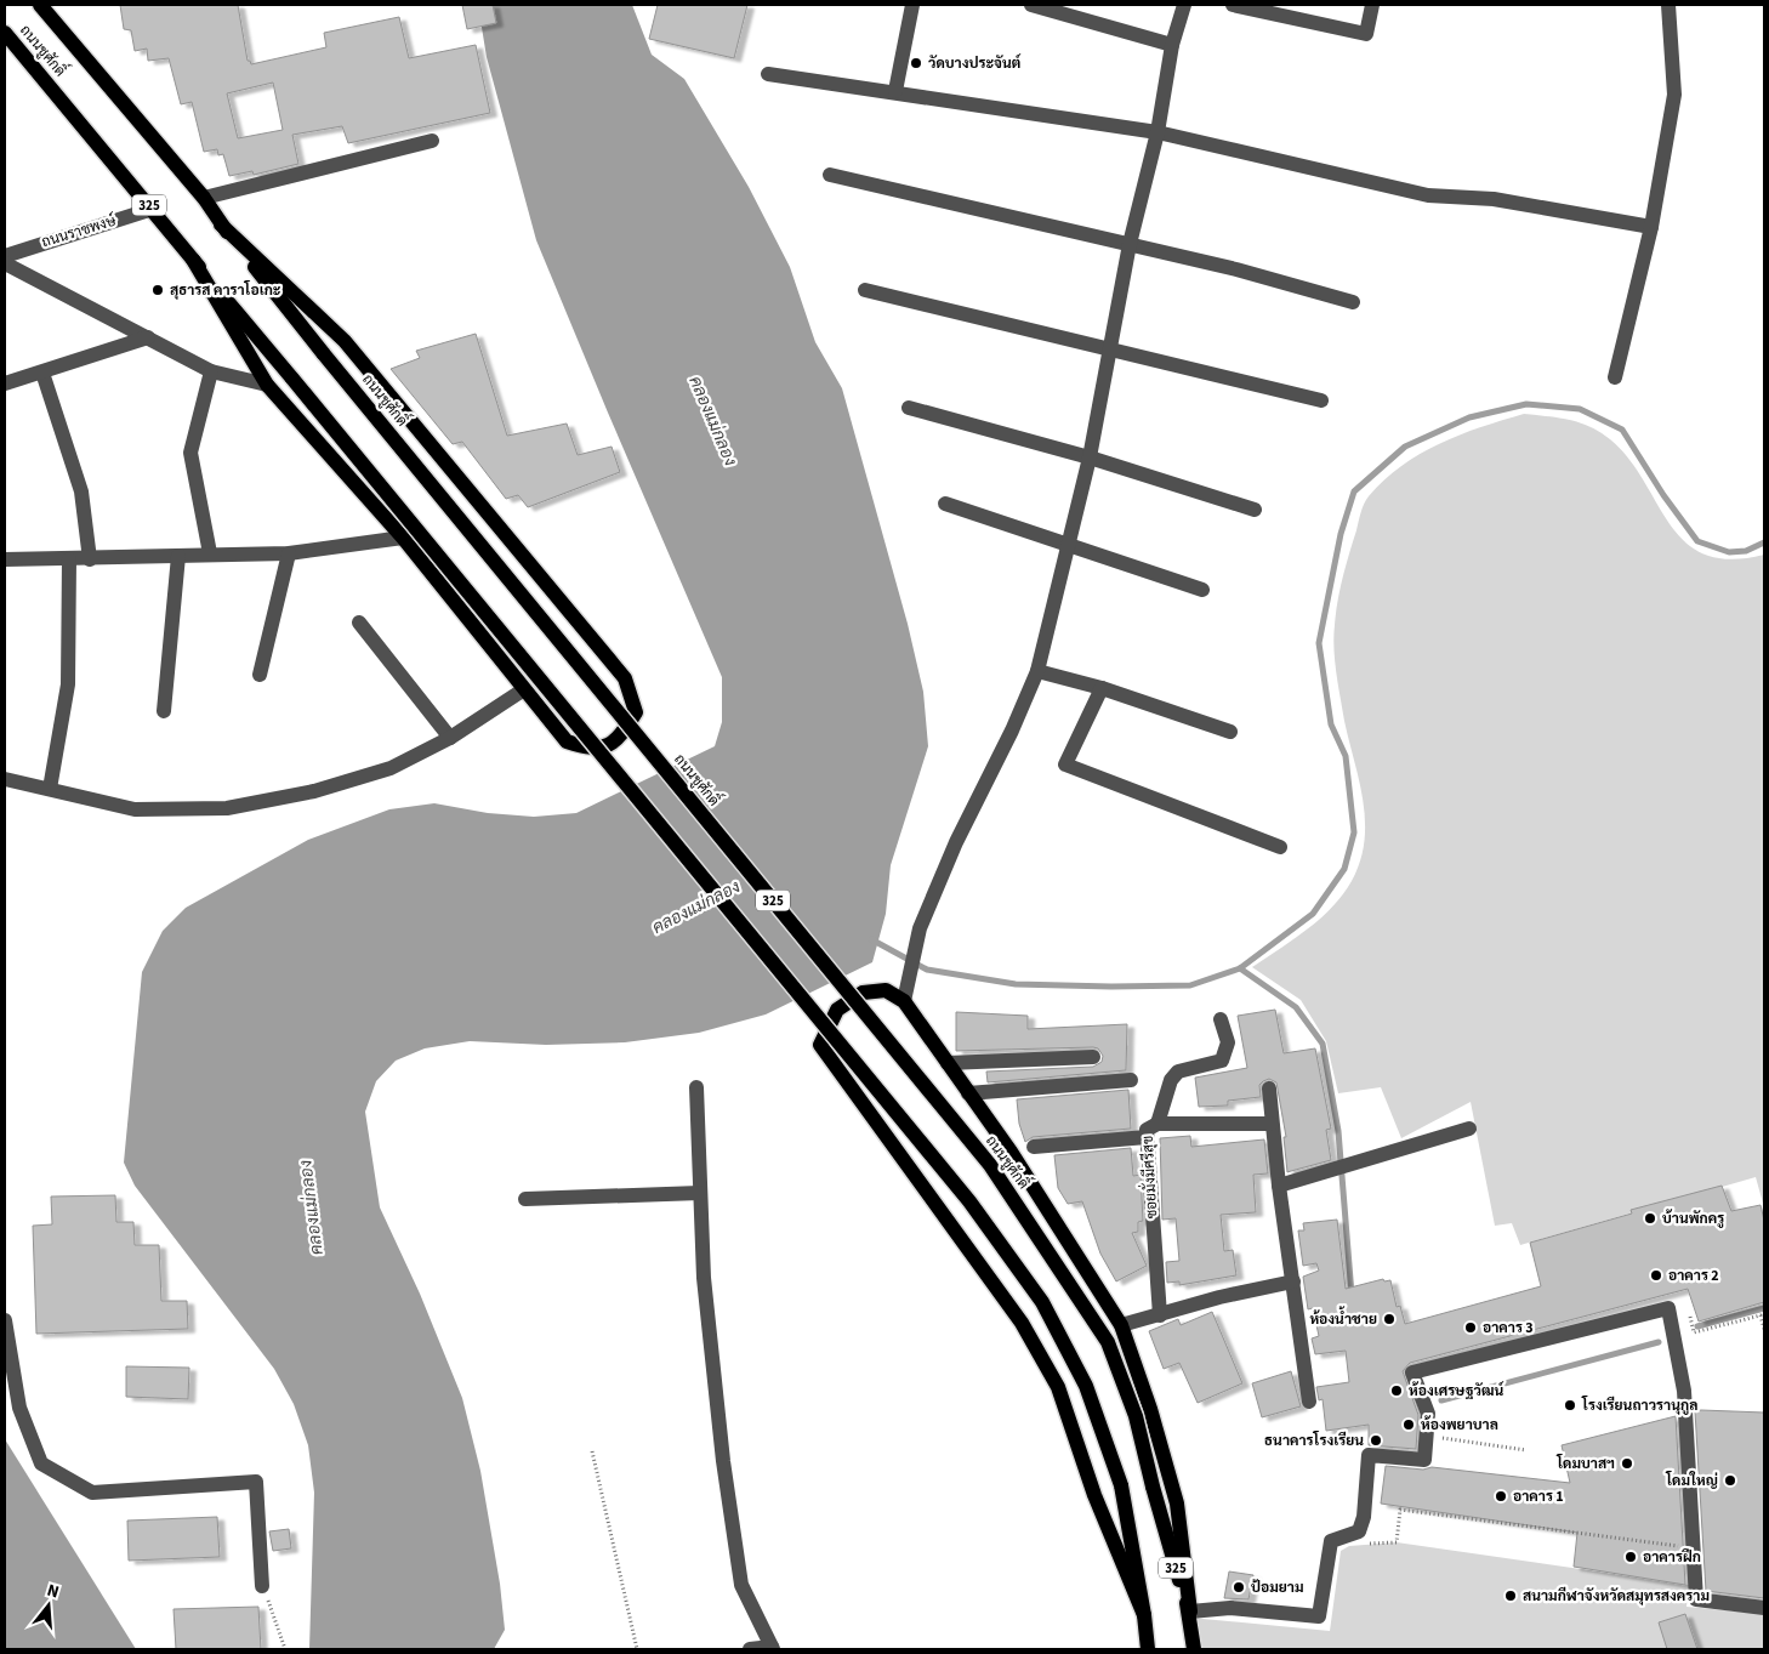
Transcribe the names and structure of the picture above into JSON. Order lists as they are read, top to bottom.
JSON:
{
  "streets": {
    "main road": ["ถนนชูศักดิ์", "325"],
    "street": ["ถนนราชพงษ์", "ซอยมั่งมีศรีสุข"]
  },
  "crossings": [
    ["ถนนชูศักดิ์", "ถนนราชพงษ์"]
  ],
  "water": ["คลองแม่กลอง"],
  "places": [
    "วัดบางประจันต์",
    "สุธารส คาราโอเกะ",
    "บ้านพักครู",
    "อาคาร 2",
    "ห้องน้ำชาย",
    "อาคาร 3",
    "ห้องเศรษฐวัฒน์",
    "โรงเรียนถาวรานุกูล",
    "ห้องพยาบาล",
    "ธนาคารโรงเรียน",
    "โดมบาสฯ",
    "โดมใหญ่",
    "อาคาร 1",
    "อาคารฝึก",
    "ป้อมยาม",
    "สนามกีฬาจังหวัดสมุทรสงคราม"
  ],
  "north": "top"
}
